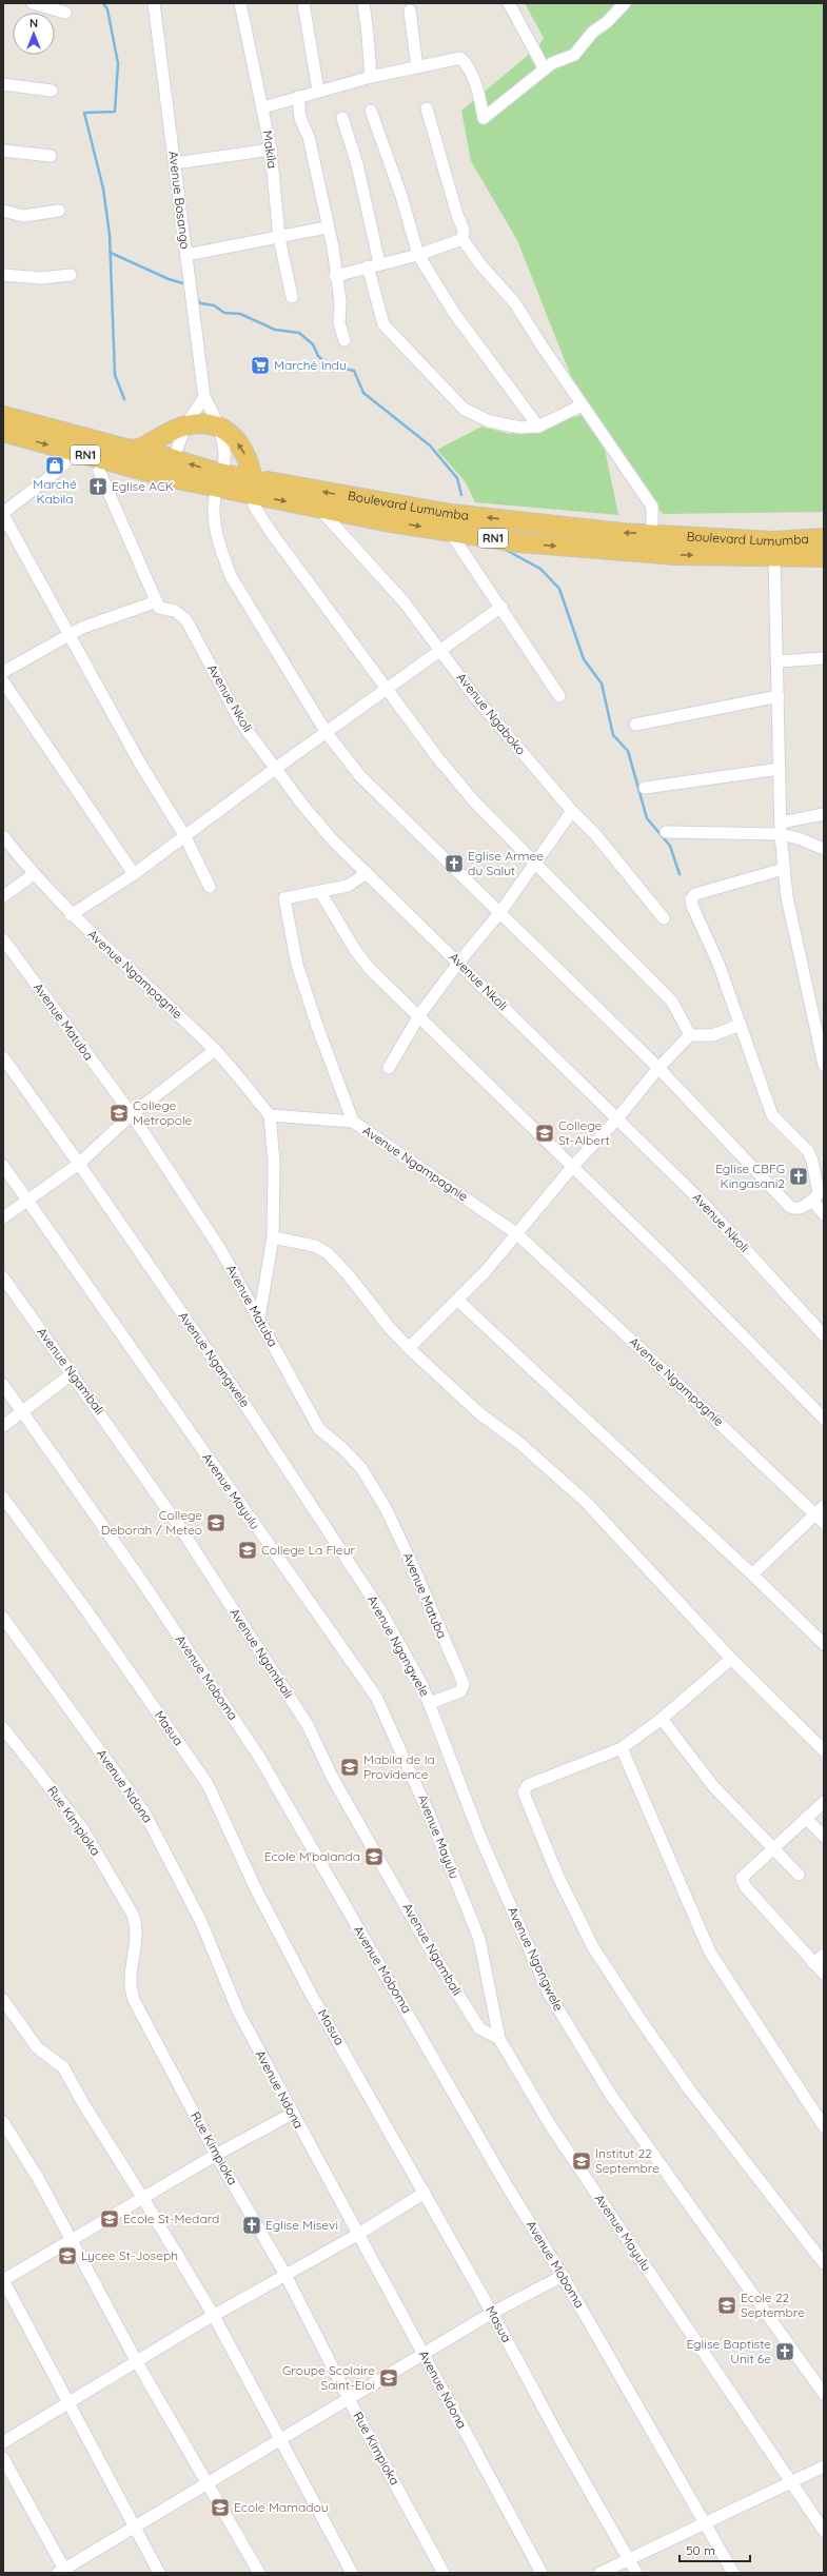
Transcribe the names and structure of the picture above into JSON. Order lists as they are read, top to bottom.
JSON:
{
  "streets": {
    "highway": ["RN1", "Boulevard Lumumba"],
    "street": [
      "Makila",
      "Avenue Bosango",
      "Avenue Nkoli",
      "Avenue Ngaboko",
      "Avenue Ngampagnie",
      "Avenue Matuba",
      "Avenue Ngangwele",
      "Avenue Ngambali",
      "Avenue Mayulu",
      "Avenue Moboma",
      "Masua",
      "Avenue Ndona",
      "Rue Kimpioka"
    ]
  },
  "crossings": [
    ["Boulevard Lumumba", "Avenue Ngaboko"],
    ["Avenue Matuba", "Avenue Ngangwele"],
    ["Avenue Ngambali", "Avenue Mayulu"]
  ],
  "places": {
    "supermarket": ["Marché Indu"],
    "shop": ["Marché Kabila"],
    "church": [
      "Eglise ACK",
      "Eglise Armee du Salut",
      "Eglise CBFG Kingasani2",
      "Eglise Misevi",
      "Eglise Baptiste Unit 6e"
    ],
    "school or university": [
      "College Metropole",
      "College St-Albert",
      "College Deborah / Meteo",
      "College La Fleur",
      "Mabila de la Providence",
      "Ecole M'balanda",
      "Institut 22 Septembre",
      "Ecole St-Medard",
      "Lycee St-Joseph",
      "Ecole 22 Septembre",
      "Groupe Scolaire Saint-Eloi",
      "Ecole Mamadou"
    ]
  },
  "scale_bar": "50 m",
  "north": "top"
}
